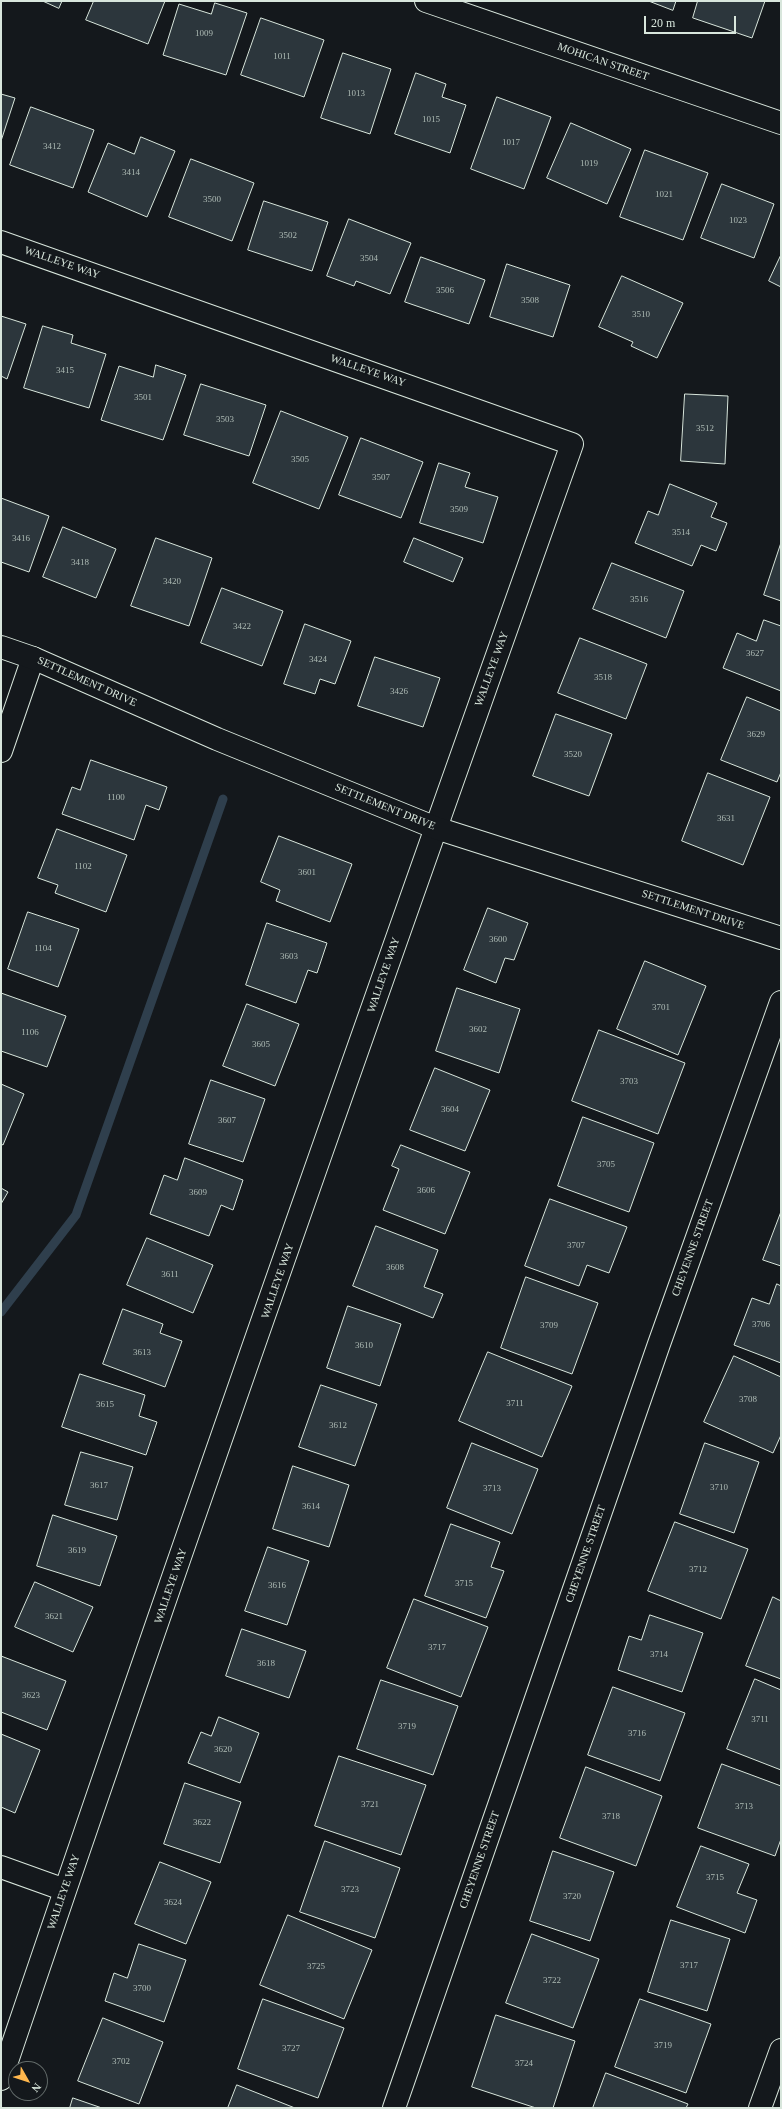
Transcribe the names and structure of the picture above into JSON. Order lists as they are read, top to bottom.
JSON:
{
  "streets": {
    "street": [
      "MOHICAN STREET",
      "WALLEYE WAY",
      "SETTLEMENT DRIVE",
      "CHEYENNE STREET"
    ]
  },
  "crossings": [
    ["WALLEYE WAY", "SETTLEMENT DRIVE"]
  ],
  "house_numbers": [
    "1009",
    "1011",
    "1013",
    "1015",
    "1017",
    "3412",
    "1019",
    "3414",
    "1021",
    "3500",
    "1023",
    "3502",
    "3504",
    "3506",
    "3508",
    "3510",
    "3415",
    "3501",
    "3503",
    "3512",
    "3505",
    "3507",
    "3509",
    "3514",
    "3416",
    "3418",
    "3420",
    "3516",
    "3422",
    "3627",
    "3424",
    "3518",
    "3426",
    "3629",
    "3520",
    "1100",
    "3631",
    "1102",
    "3601",
    "3600",
    "1104",
    "3603",
    "3701",
    "3602",
    "1106",
    "3605",
    "3703",
    "3604",
    "3607",
    "3705",
    "3606",
    "3609",
    "3707",
    "3608",
    "3611",
    "3706",
    "3709",
    "3610",
    "3613",
    "3708",
    "3711",
    "3615",
    "3612",
    "3617",
    "3710",
    "3713",
    "3614",
    "3619",
    "3712",
    "3715",
    "3616",
    "3621",
    "3717",
    "3714",
    "3618",
    "3623",
    "3711",
    "3719",
    "3716",
    "3620",
    "3721",
    "3713",
    "3718",
    "3622",
    "3715",
    "3723",
    "3720",
    "3624",
    "3717",
    "3725",
    "3722",
    "3700",
    "3719",
    "3727",
    "3702",
    "3724"
  ],
  "scale_bar": "20 m",
  "north": "bottom right"
}
